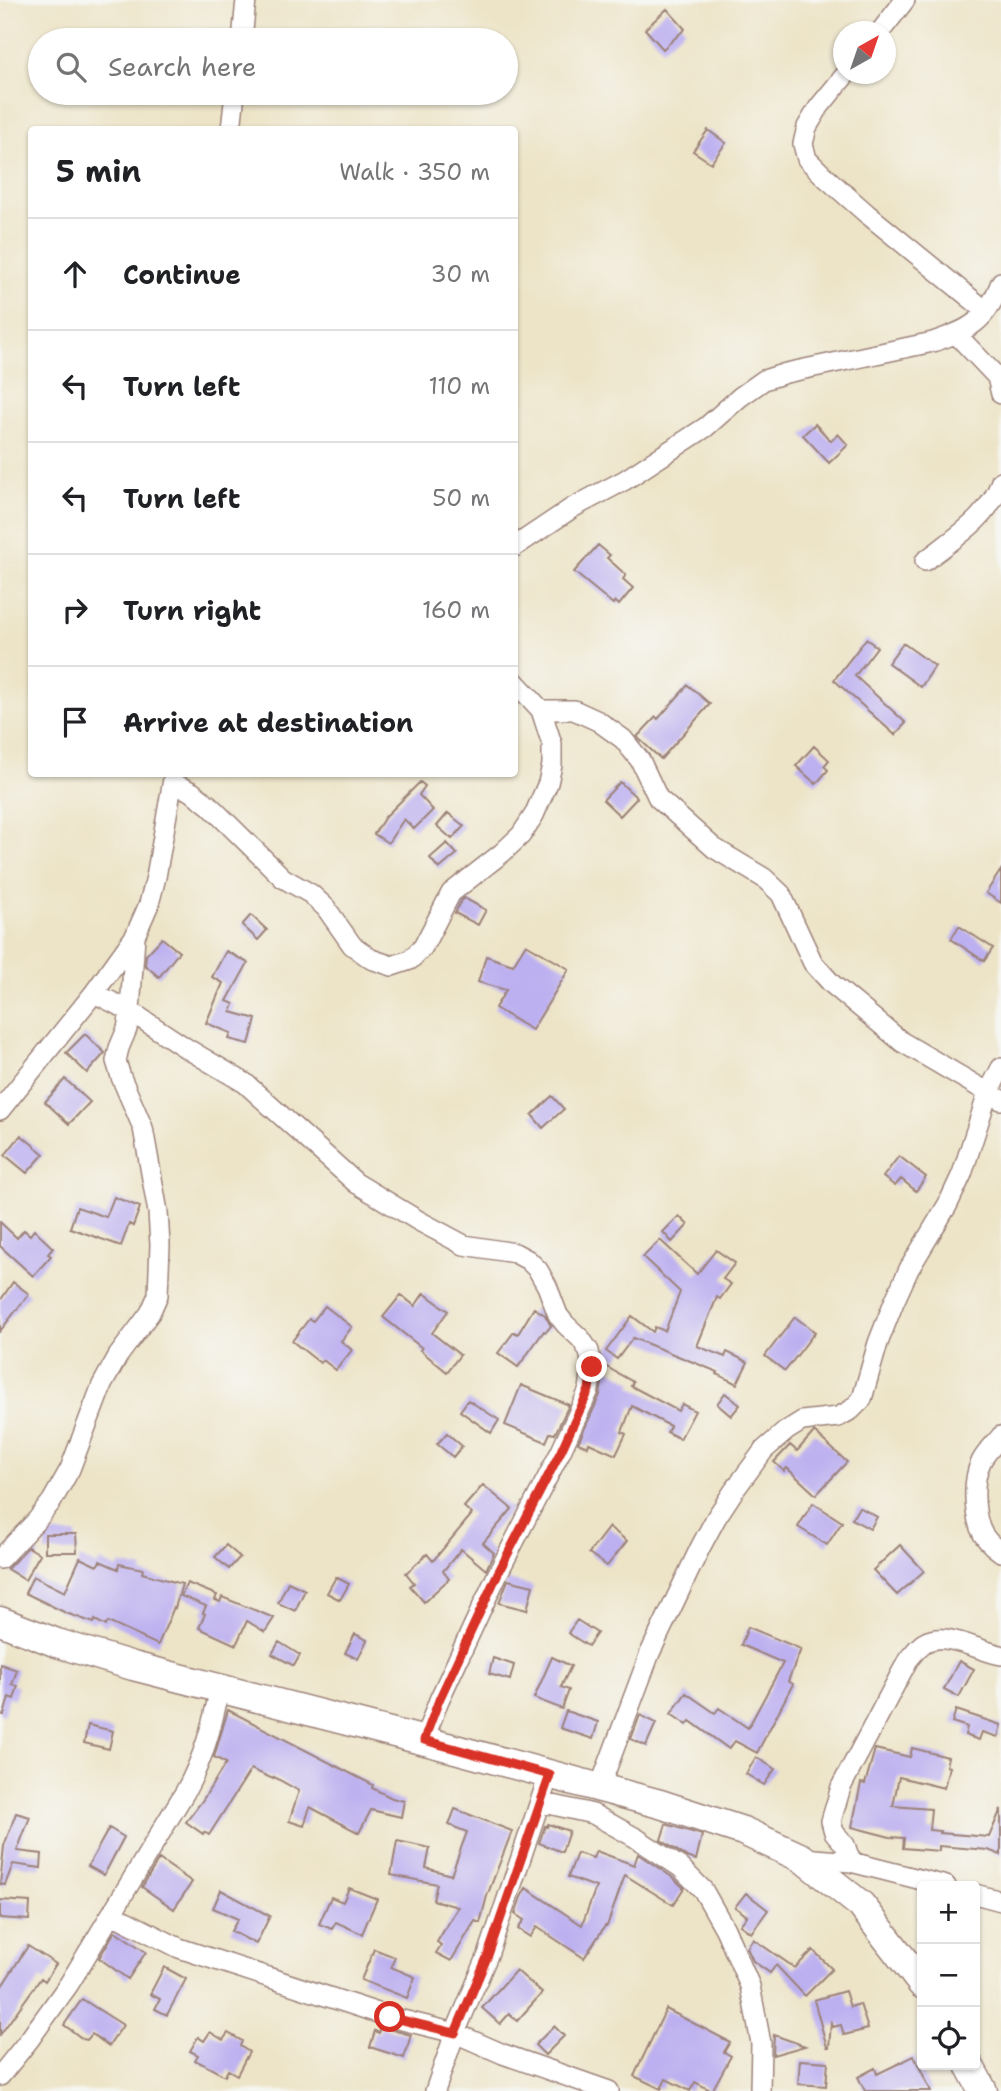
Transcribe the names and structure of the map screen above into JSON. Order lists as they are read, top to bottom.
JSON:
{
  "north": "top right",
  "page": {
    "search": "Search here",
    "heading": ["5 min", "Walk · 350 m"],
    "list": [
      ["Continue", "30 m"],
      ["Turn left", "110 m"],
      ["Turn left", "50 m"],
      ["Turn right", "160 m"],
      "Arrive at destination"
    ],
    "map_buttons": ["+", "−"]
  }
}
